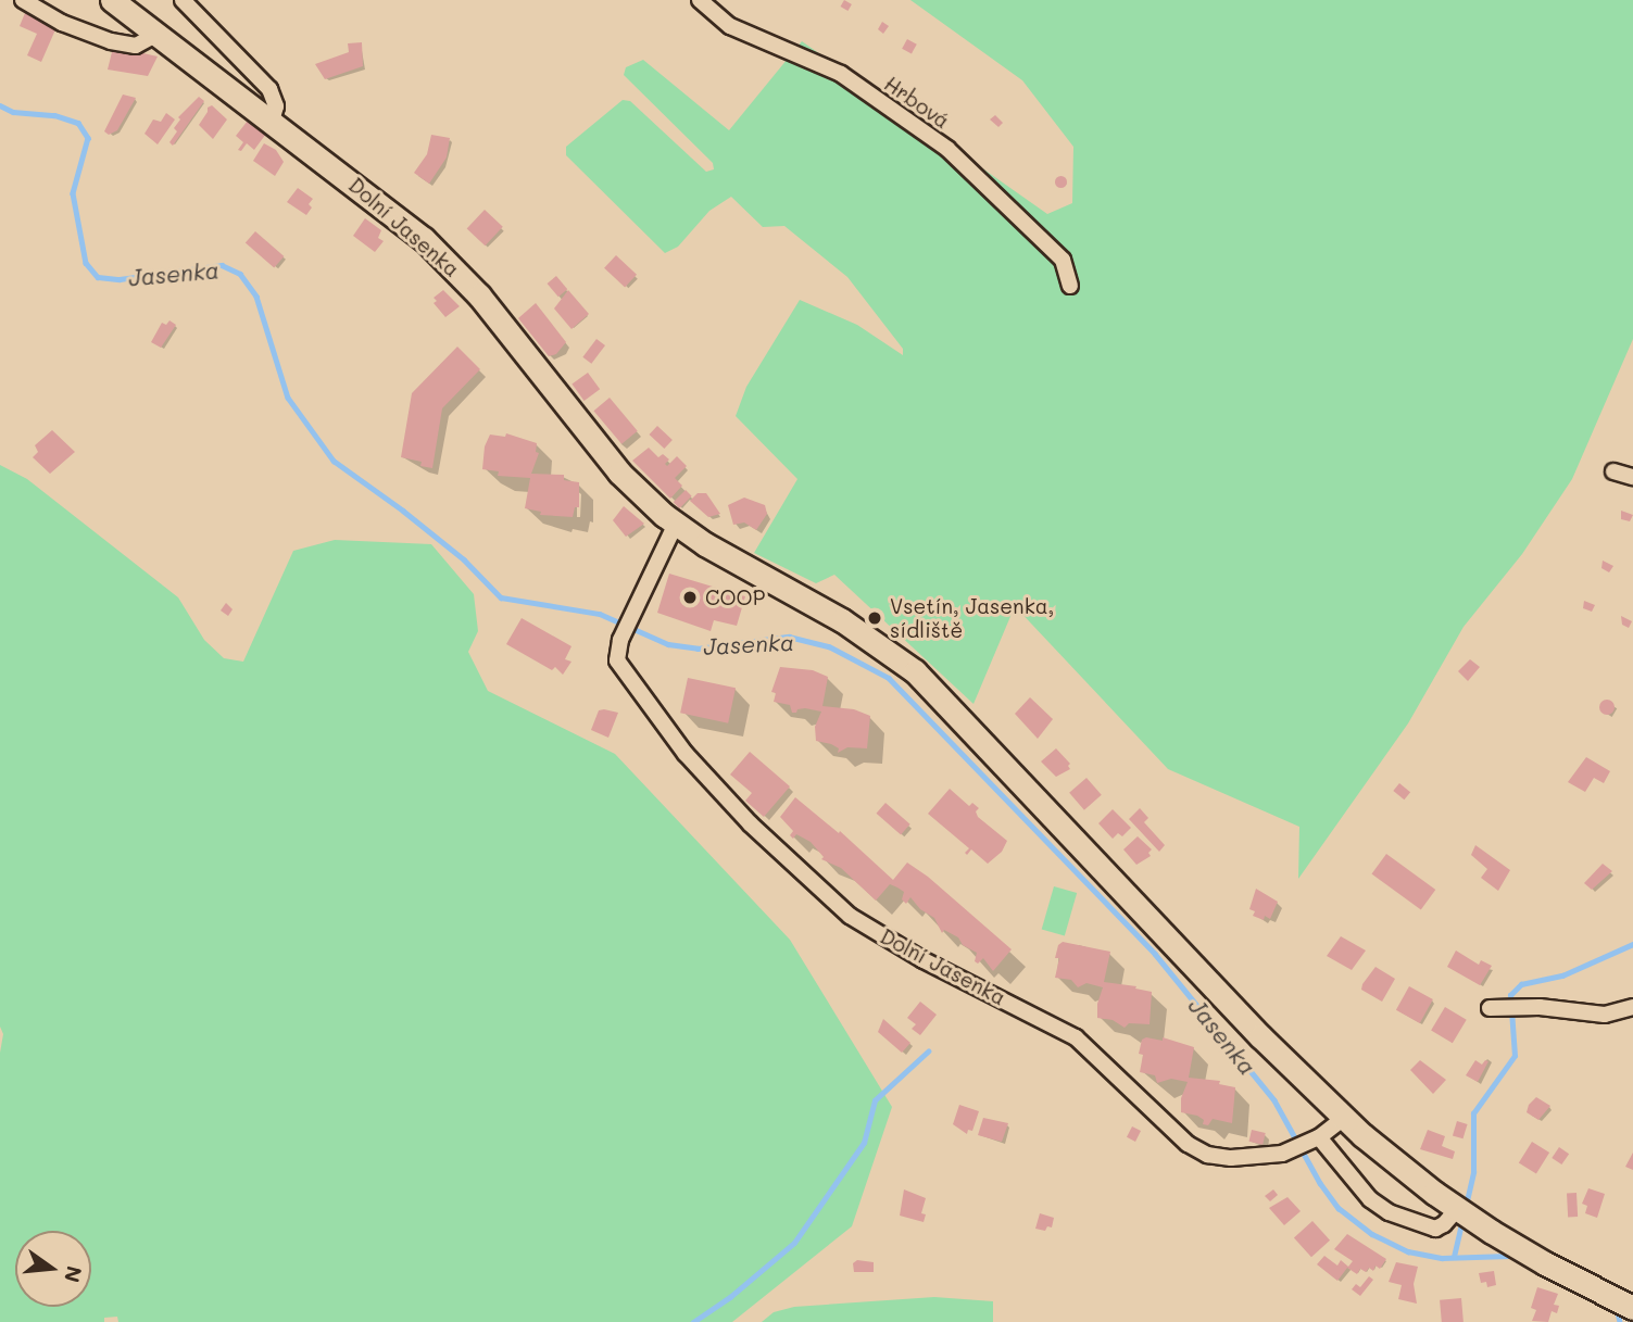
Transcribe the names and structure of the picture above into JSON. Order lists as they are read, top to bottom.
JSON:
{
  "streets": {
    "street": ["Hrbová", "Dolní Jasenka"]
  },
  "water": ["Jasenka"],
  "places": ["COOP", "Vsetín, Jasenka, sídliště"],
  "north": "right"
}
